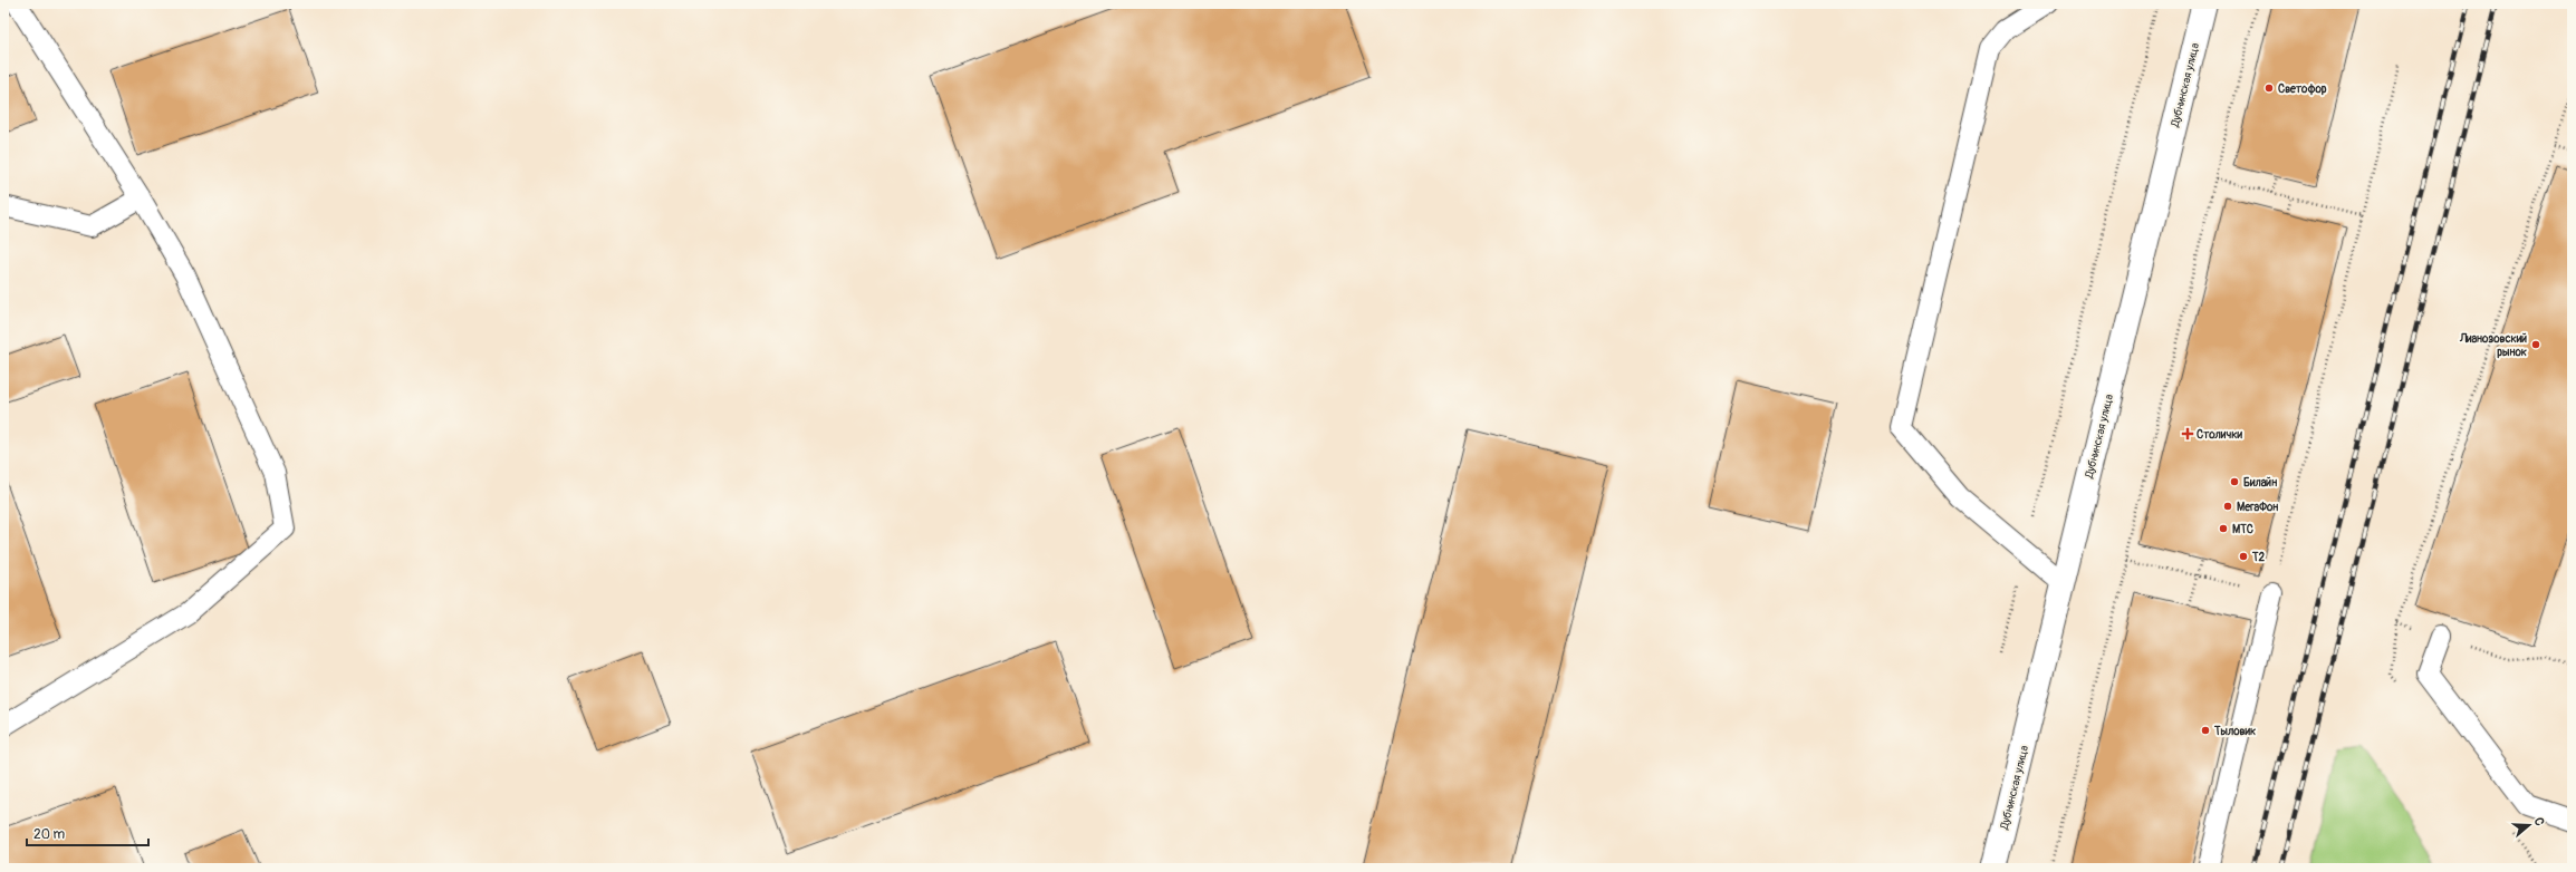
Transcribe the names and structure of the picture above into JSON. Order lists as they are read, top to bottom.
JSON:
{
  "streets": {
    "street": ["Дубнинская улица"]
  },
  "places": {
    "other": [
      "Светофор",
      "Лианозовский рынок",
      "Билайн",
      "МегаФон",
      "МТС",
      "T2",
      "Тыловик"
    ],
    "health": ["Столички"]
  },
  "scale_bar": "20 m",
  "north": "right"
}
